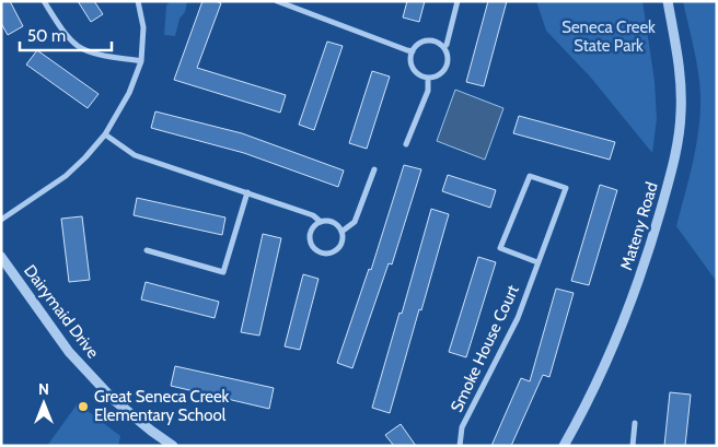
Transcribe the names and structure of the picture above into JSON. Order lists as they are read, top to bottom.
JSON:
{
  "streets": {
    "street": ["Mateny Road", "Dairymaid Drive", "Smoke House Court"]
  },
  "parks": ["Seneca Creek State Park"],
  "places": ["Great Seneca Creek Elementary School"],
  "scale_bar": "50 m",
  "north": "top"
}
